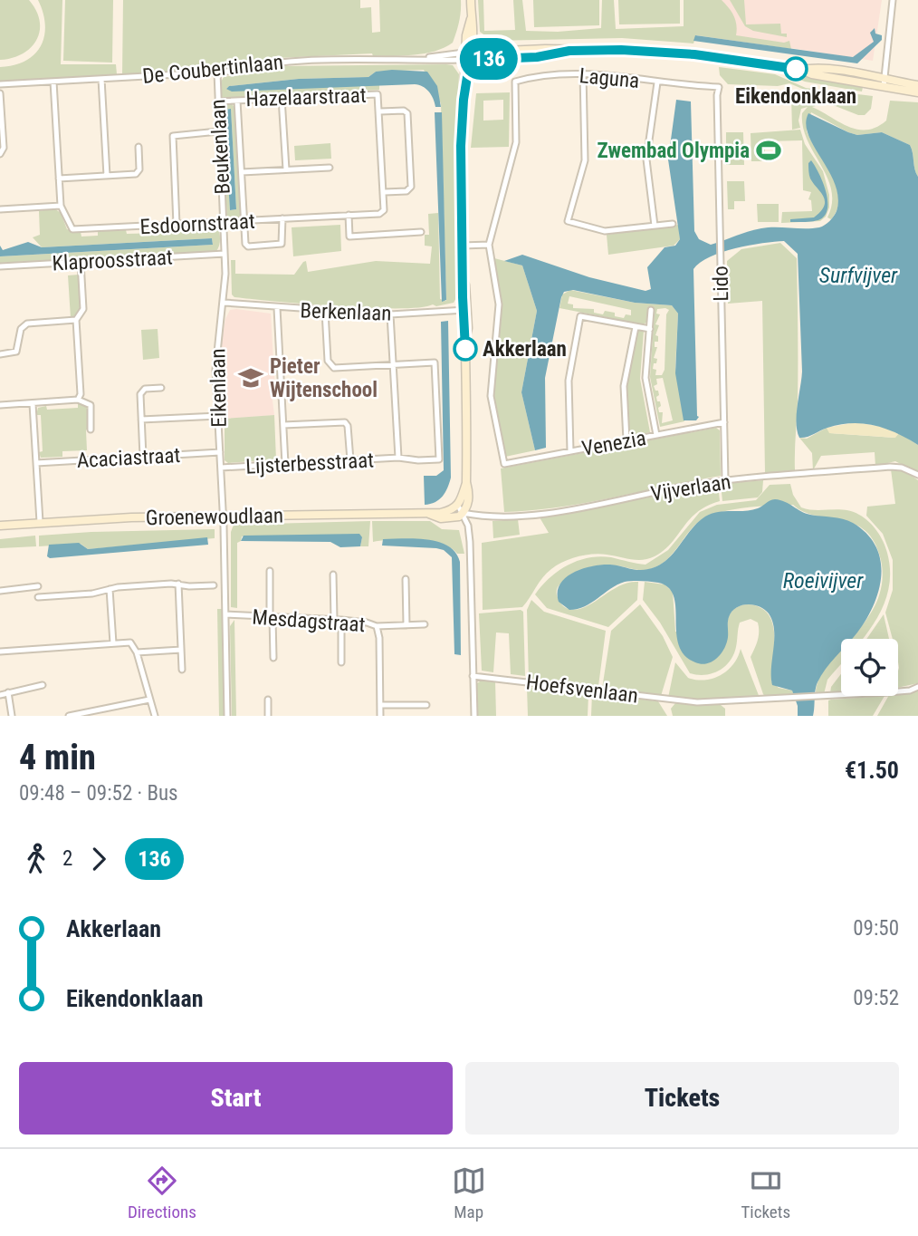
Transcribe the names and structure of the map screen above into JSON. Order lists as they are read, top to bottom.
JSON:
{
  "streets": {
    "street": [
      "De Coubertinlaan",
      "Laguna",
      "Hazelaarstraat",
      "Beukenlaan",
      "Esdoornstraat",
      "Klaproosstraat",
      "Lido",
      "Berkenlaan",
      "Eikenlaan",
      "Venezia",
      "Acaciastraat",
      "Lijsterbesstraat",
      "Vijverlaan",
      "Groenewoudlaan",
      "Mesdagstraat",
      "Hoefsvenlaan"
    ]
  },
  "crossings": [
    ["De Coubertinlaan", "Beukenlaan"],
    ["Laguna", "Lido"],
    ["Laguna", "Venezia"],
    ["Hazelaarstraat", "Beukenlaan"],
    ["Beukenlaan", "Esdoornstraat"],
    ["Beukenlaan", "Eikenlaan"],
    ["Esdoornstraat", "Eikenlaan"],
    ["Klaproosstraat", "Eikenlaan"],
    ["Lido", "Venezia"],
    ["Lido", "Vijverlaan"],
    ["Berkenlaan", "Eikenlaan"],
    ["Eikenlaan", "Acaciastraat"],
    ["Eikenlaan", "Lijsterbesstraat"],
    ["Eikenlaan", "Groenewoudlaan"],
    ["Eikenlaan", "Mesdagstraat"],
    ["Vijverlaan", "Groenewoudlaan"]
  ],
  "water": ["Surfvijver", "Roeivijver"],
  "places": {
    "other": ["Eikendonklaan", "Akkerlaan"],
    "sports": ["Zwembad Olympia"],
    "school or university": ["Pieter Wijtenschool"]
  },
  "lines": ["bus line 136"],
  "page": {
    "on_map": "136",
    "heading": ["4 min", "09:48 – 09:52 · Bus", "€1.50"],
    "legs": ["2", "136"],
    "list": [
      {
        "name": "Akkerlaan",
        "value": "09:50"
      },
      {
        "name": "Eikendonklaan",
        "value": "09:52"
      }
    ],
    "buttons": ["Start", "Tickets"],
    "tabs": ["Directions", "Map", "Tickets"]
  }
}
